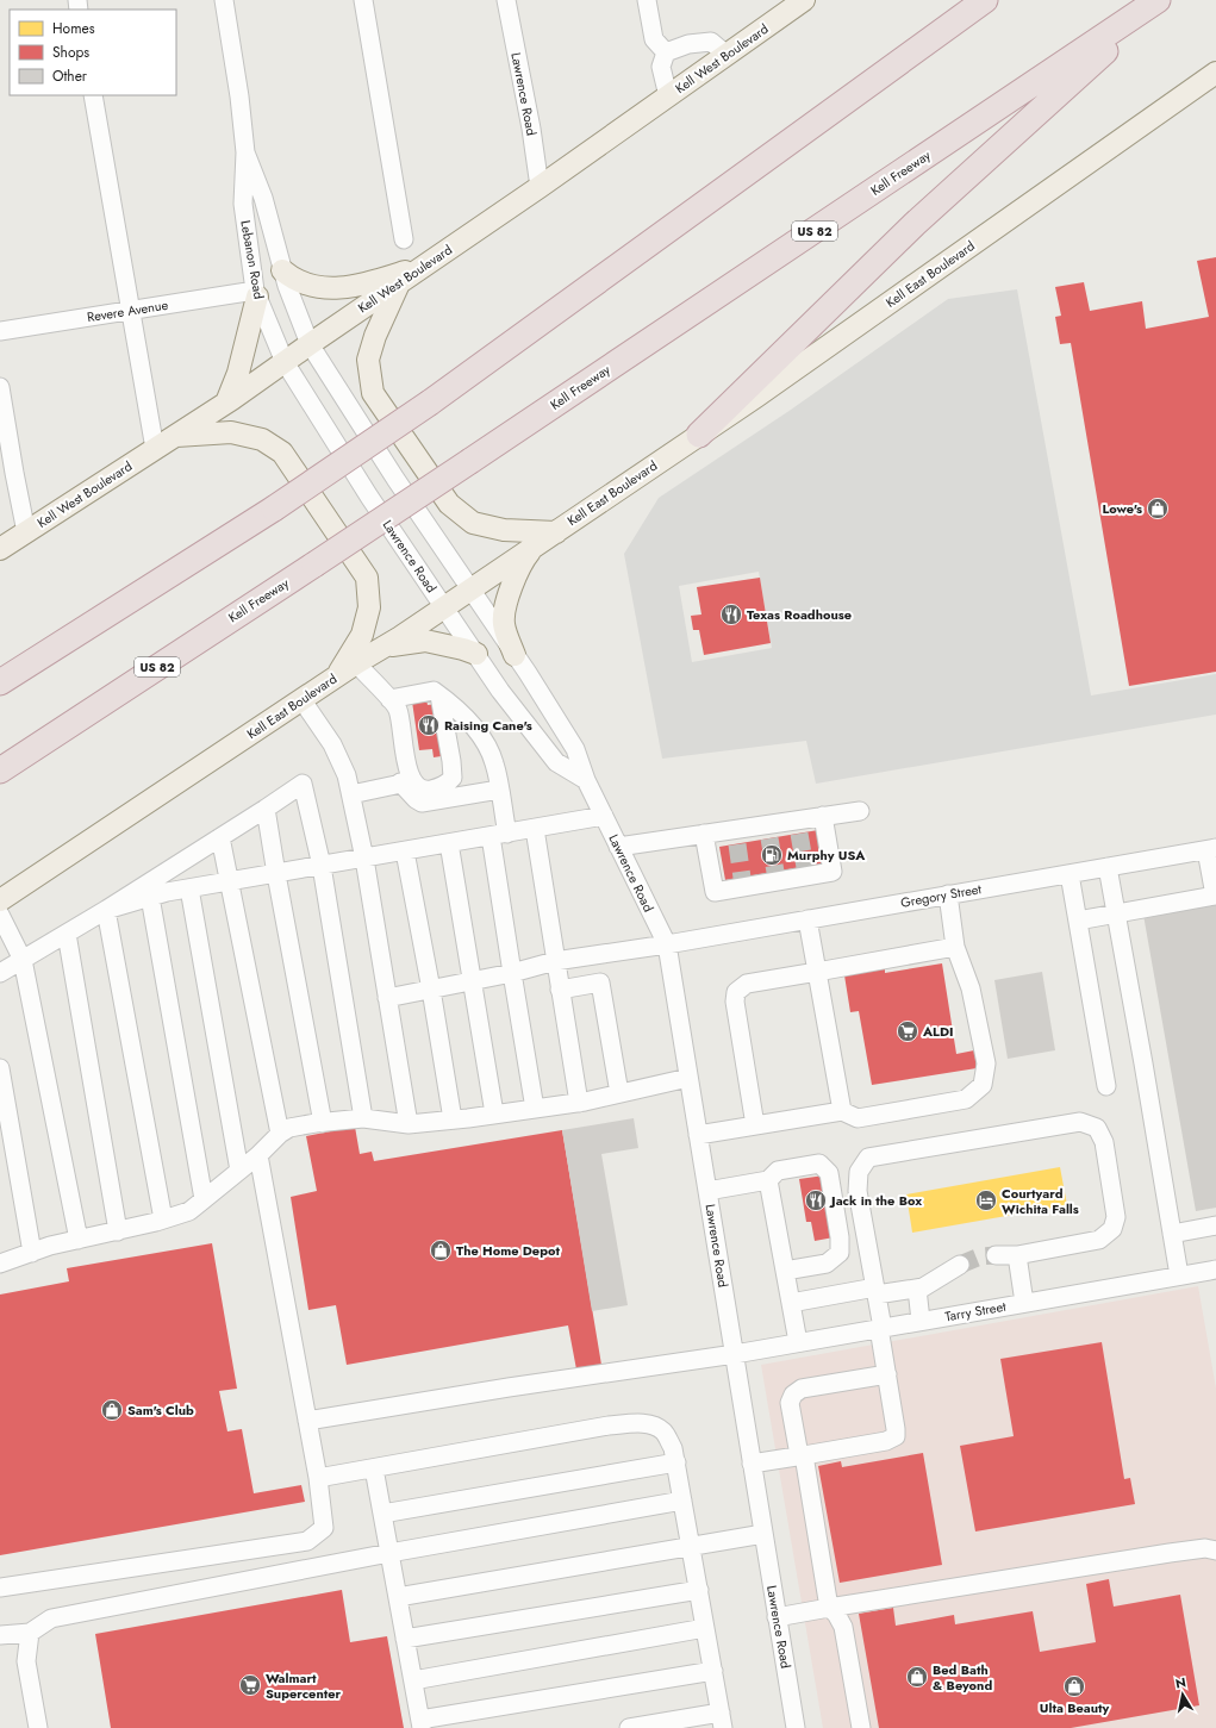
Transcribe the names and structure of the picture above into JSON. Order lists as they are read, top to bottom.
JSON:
{
  "streets": {
    "highway": ["Kell Freeway", "US 82"],
    "main road": ["Kell West Boulevard", "Kell East Boulevard"],
    "street": [
      "Lawrence Road",
      "Lebanon Road",
      "Revere Avenue",
      "Gregory Street",
      "Tarry Street"
    ]
  },
  "crossings": [
    ["Kell West Boulevard", "Lawrence Road"],
    ["Kell West Boulevard", "Lebanon Road"],
    ["Lawrence Road", "Lebanon Road"],
    ["Lawrence Road", "Kell East Boulevard"],
    ["Lawrence Road", "Gregory Street"],
    ["Lawrence Road", "Tarry Street"],
    ["Lebanon Road", "Revere Avenue"]
  ],
  "places": {
    "shop": [
      "Lowe's",
      "The Home Depot",
      "Sam's Club",
      "Bed Bath & Beyond",
      "Ulta Beauty"
    ],
    "restaurant": ["Texas Roadhouse", "Raising Cane's", "Jack in the Box"],
    "fuel station": ["Murphy USA"],
    "supermarket": ["ALDI", "Walmart Supercenter"],
    "hotel": ["Courtyard Wichita Falls"]
  },
  "legend": ["Homes", "Shops", "Other"],
  "north": "top"
}
